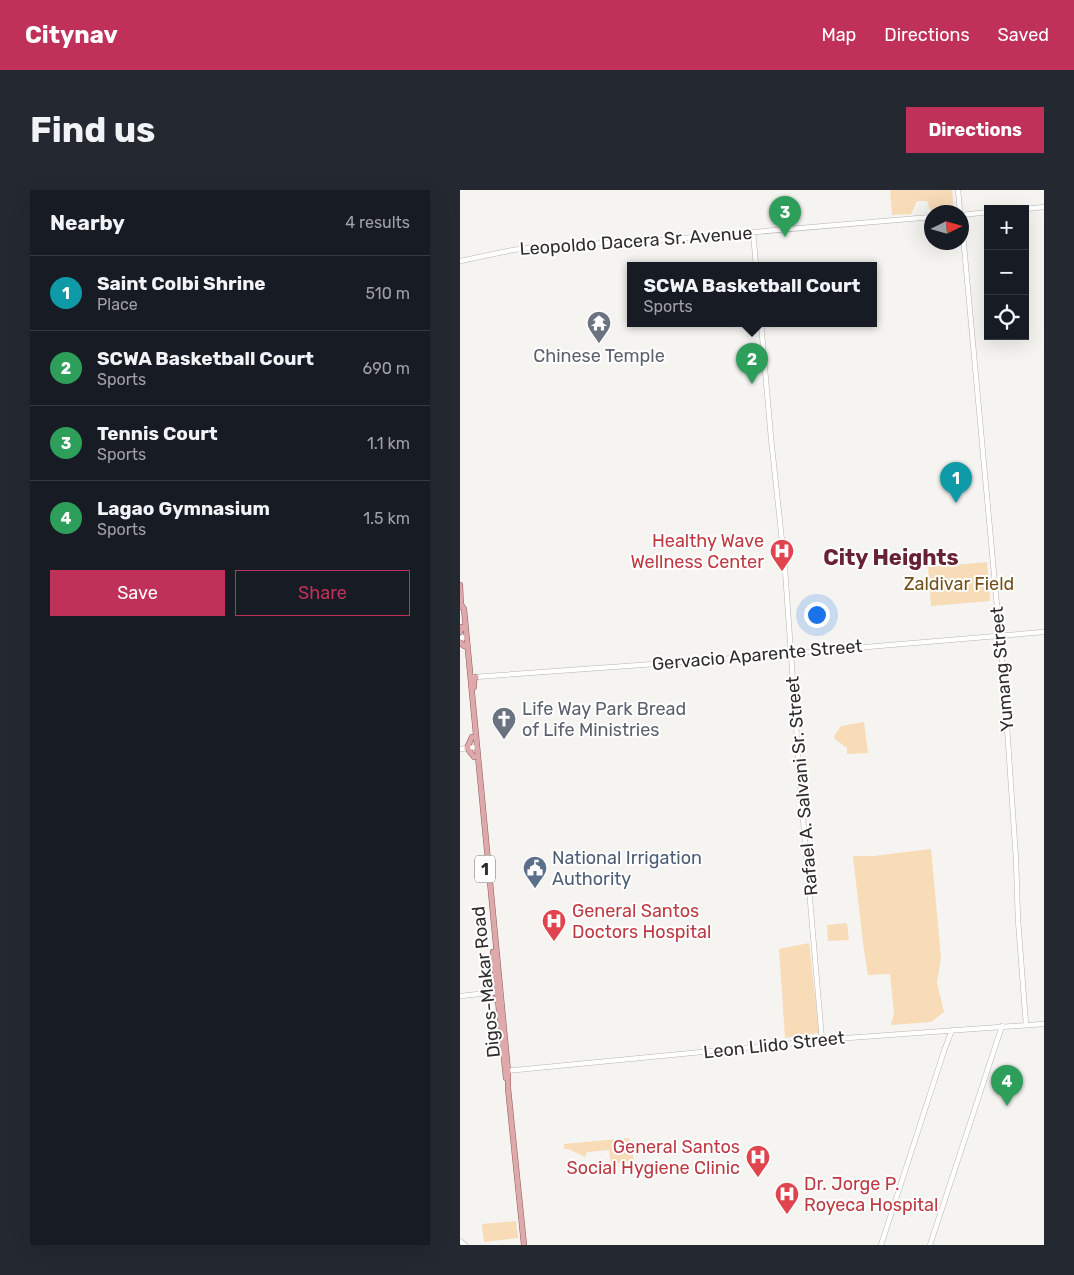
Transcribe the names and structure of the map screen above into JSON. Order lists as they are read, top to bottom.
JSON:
{
  "streets": {
    "main road": [
      "Leopoldo Dacera Sr. Avenue",
      "Gervacio Aparente Street",
      "Yumang Street",
      "Rafael A. Salvani Sr. Street",
      "1",
      "Digos-Makar Road",
      "Leon Llido Street"
    ]
  },
  "crossings": [
    ["Gervacio Aparente Street", "Yumang Street"],
    ["Gervacio Aparente Street", "Rafael A. Salvani Sr. Street"],
    ["Gervacio Aparente Street", "Digos-Makar Road"],
    ["Yumang Street", "Leon Llido Street"],
    ["Rafael A. Salvani Sr. Street", "Leon Llido Street"],
    ["Digos-Makar Road", "Leon Llido Street"]
  ],
  "districts": ["City Heights"],
  "parks": ["Zaldivar Field"],
  "places": {
    "temple": ["Chinese Temple"],
    "hospital": [
      "Healthy Wave Wellness Center",
      "General Santos Doctors Hospital",
      "General Santos Social Hygiene Clinic",
      "Dr. Jorge P. Royeca Hospital"
    ],
    "church": ["Life Way Park Bread of Life Ministries"],
    "public building": ["National Irrigation Authority"]
  },
  "north": "right",
  "page": {
    "header": "Citynav",
    "nav": ["Map", "Directions", "Saved"],
    "buttons": [
      "Directions",
      ["Save", "Share"]
    ],
    "title": "Find us",
    "heading": ["Nearby", "4 results"],
    "pins": [
      "3",
      "2",
      "1",
      "4"
    ],
    "map_buttons": ["+", "−"],
    "list": [
      {
        "mark": "1",
        "name": "Saint Colbi Shrine",
        "note": "Place",
        "value": "510 m"
      },
      {
        "mark": "2",
        "name": "SCWA Basketball Court",
        "note": "Sports",
        "value": "690 m"
      },
      {
        "mark": "3",
        "name": "Tennis Court",
        "note": "Sports",
        "value": "1.1 km"
      },
      {
        "mark": "4",
        "name": "Lagao Gymnasium",
        "note": "Sports",
        "value": "1.5 km"
      }
    ],
    "popup": ["SCWA Basketball Court", "Sports"]
  }
}
